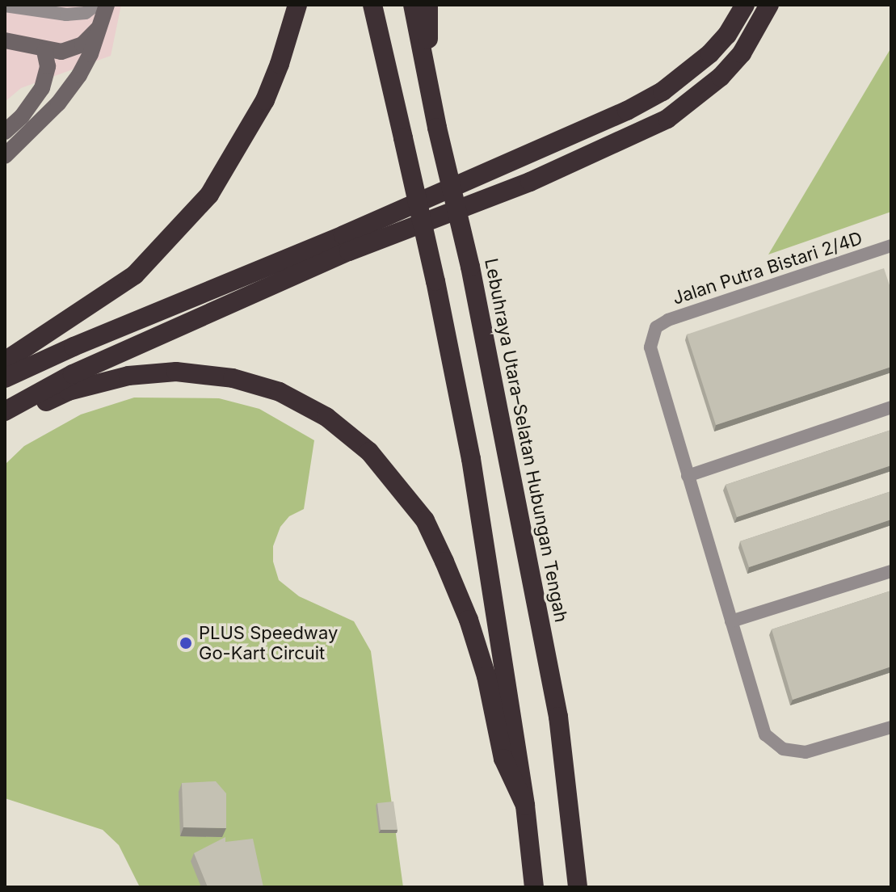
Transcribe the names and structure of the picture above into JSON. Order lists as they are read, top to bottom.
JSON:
{
  "streets": {
    "highway": ["Lebuhraya Utara–Selatan Hubungan Tengah"],
    "street": ["Jalan Putra Bistari 2/4D"]
  },
  "places": ["PLUS Speedway Go-Kart Circuit"]
}
